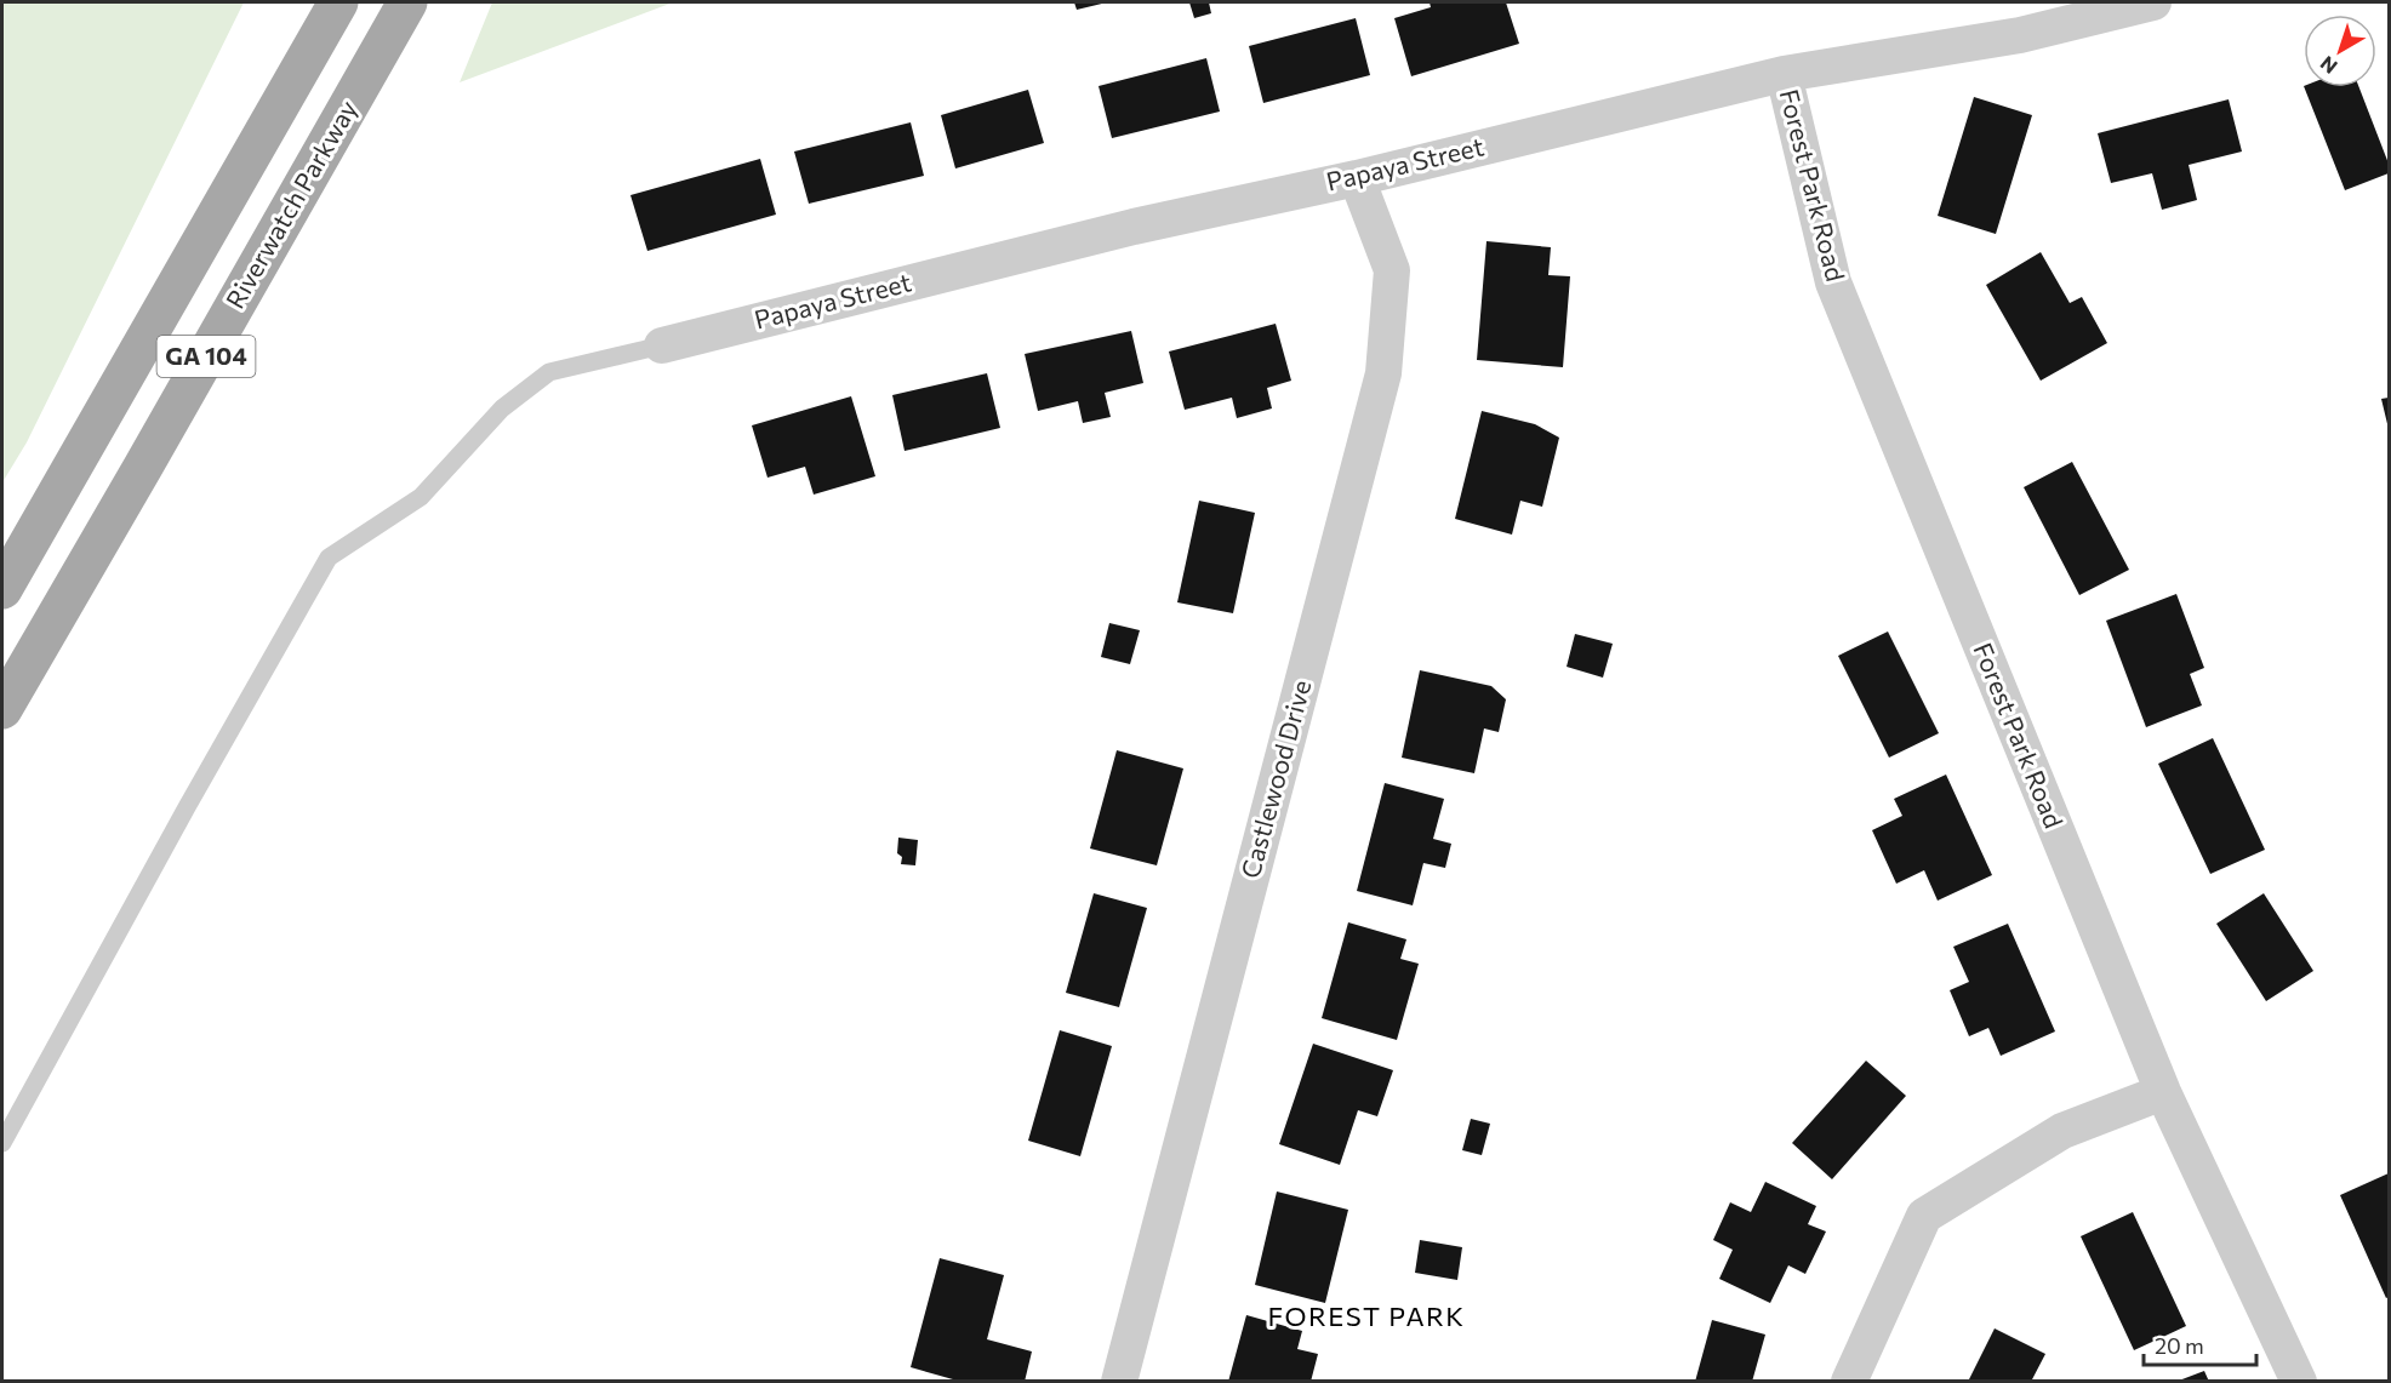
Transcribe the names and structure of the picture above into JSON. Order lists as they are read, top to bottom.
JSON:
{
  "streets": {
    "main road": ["Riverwatch Parkway", "GA 104"],
    "street": ["Papaya Street", "Forest Park Road", "Castlewood Drive"]
  },
  "crossings": [
    ["Papaya Street", "Forest Park Road"],
    ["Papaya Street", "Castlewood Drive"]
  ],
  "districts": ["FOREST PARK"],
  "scale_bar": "20 m",
  "north": "bottom left"
}
